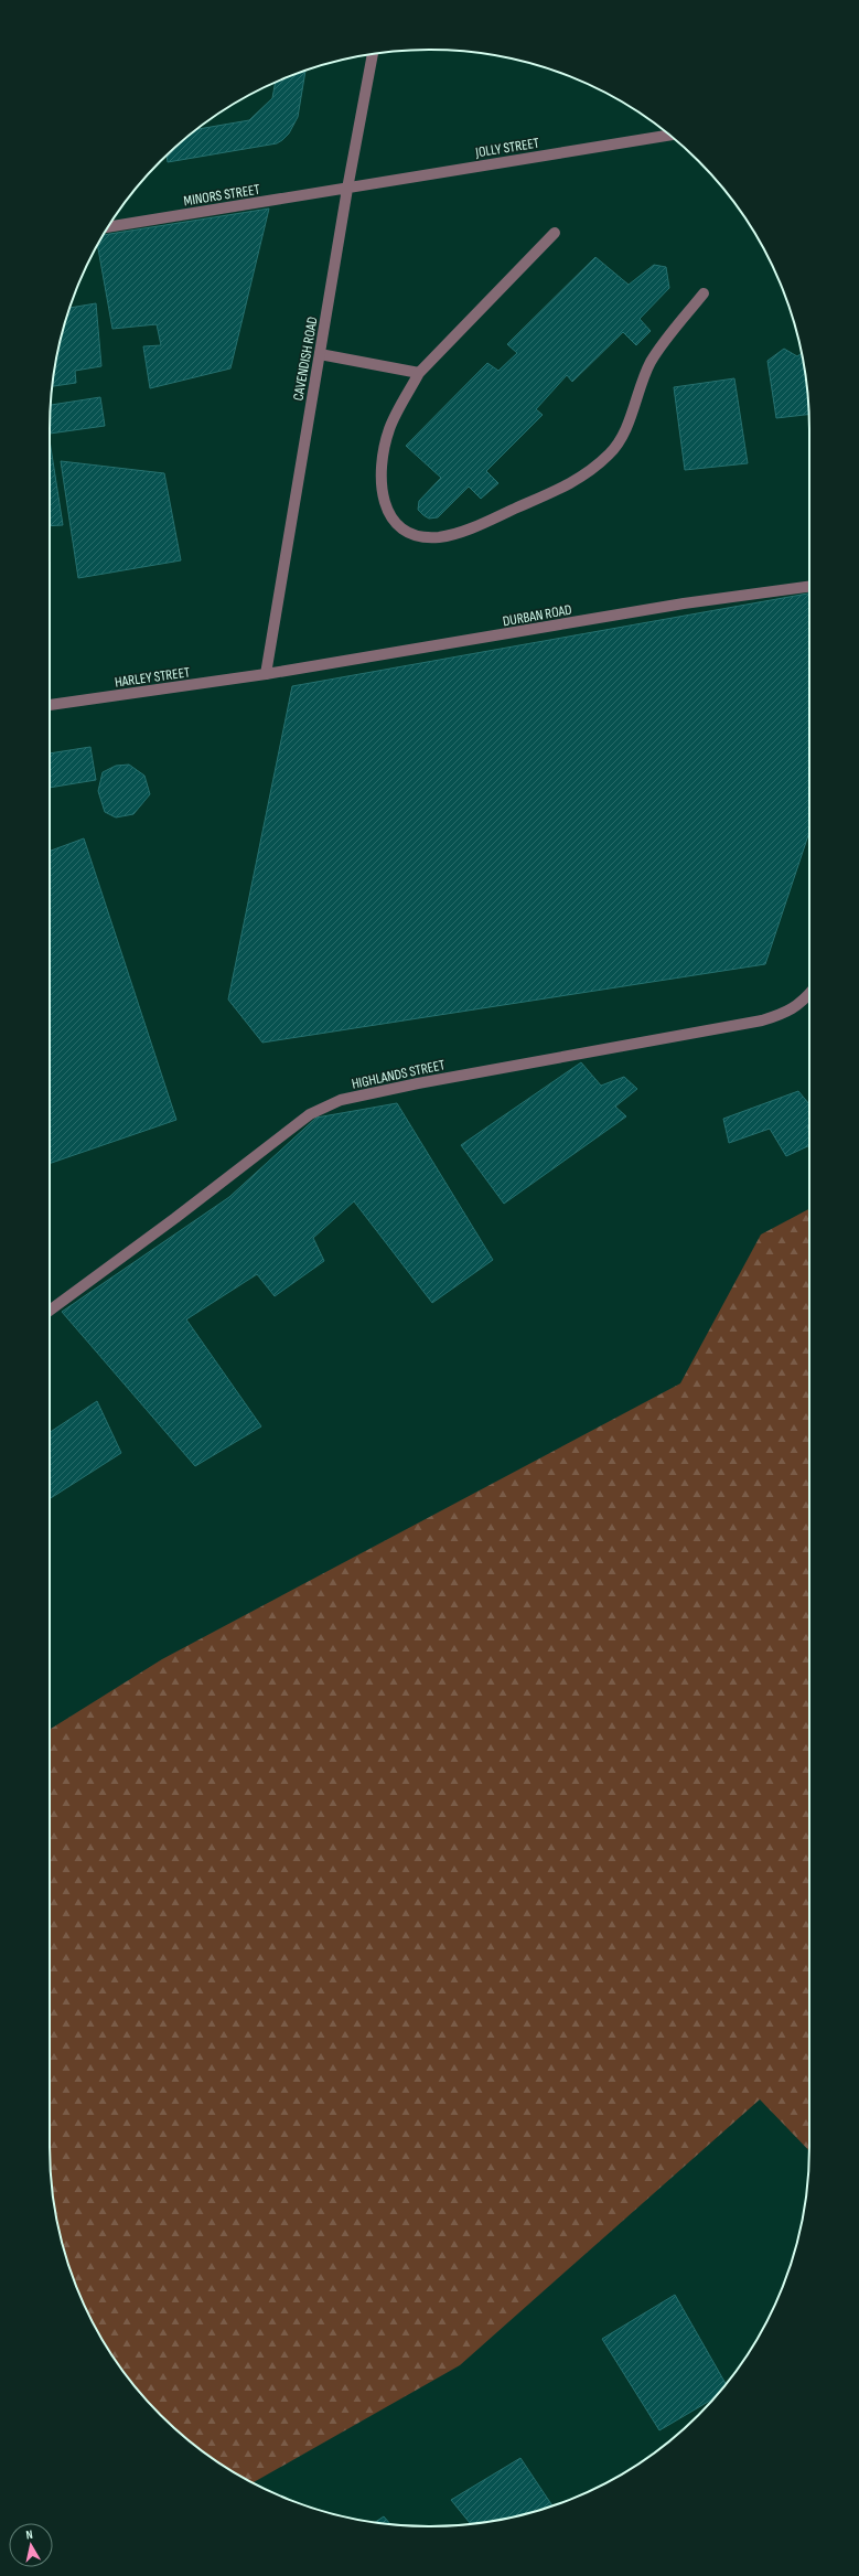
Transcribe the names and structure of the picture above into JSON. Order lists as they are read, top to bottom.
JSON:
{
  "streets": {
    "street": [
      "JOLLY STREET",
      "MINORS STREET",
      "CAVENDISH ROAD",
      "DURBAN ROAD",
      "HARLEY STREET",
      "HIGHLANDS STREET"
    ]
  },
  "crossings": [
    ["JOLLY STREET", "MINORS STREET"],
    ["JOLLY STREET", "CAVENDISH ROAD"],
    ["MINORS STREET", "CAVENDISH ROAD"],
    ["CAVENDISH ROAD", "DURBAN ROAD"],
    ["CAVENDISH ROAD", "HARLEY STREET"],
    ["DURBAN ROAD", "HARLEY STREET"]
  ],
  "north": "top"
}
